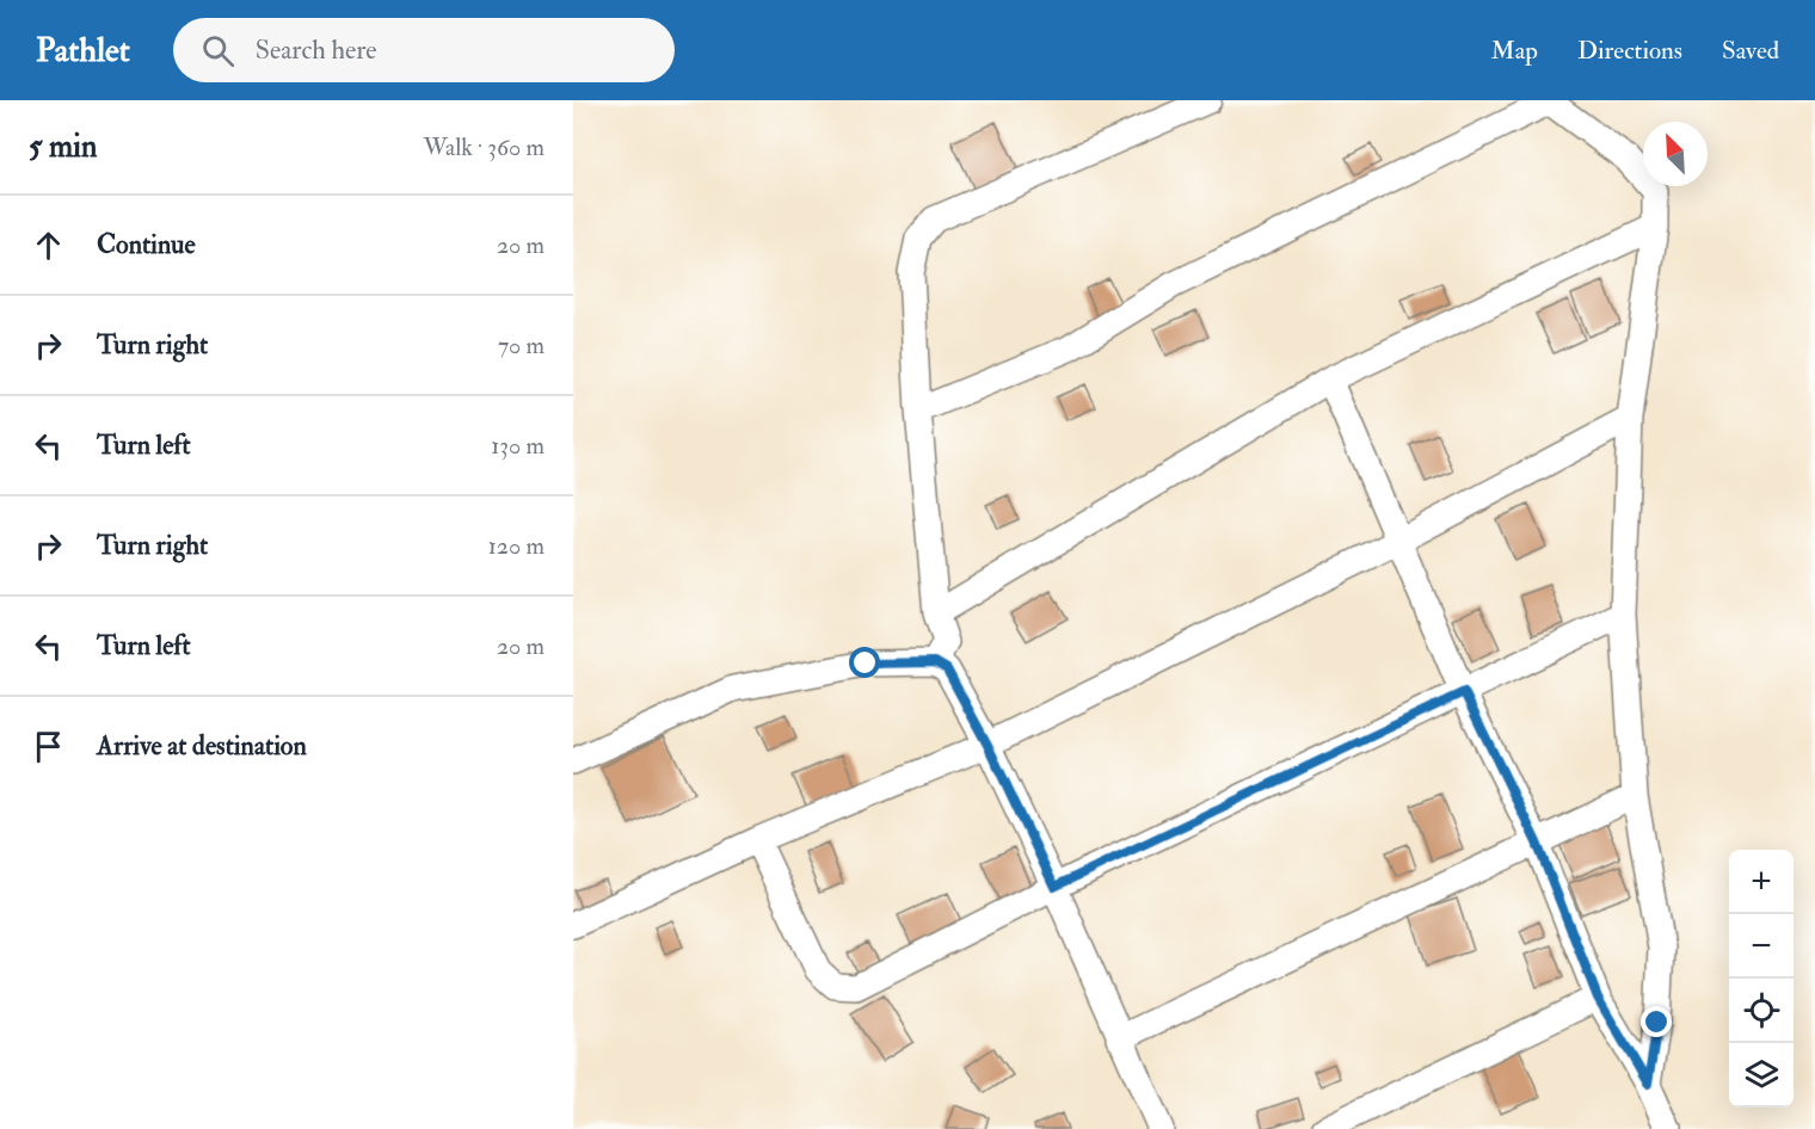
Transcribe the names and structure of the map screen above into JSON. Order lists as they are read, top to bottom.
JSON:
{
  "north": "top left",
  "page": {
    "header": "Pathlet",
    "search": "Search here",
    "nav": ["Map", "Directions", "Saved"],
    "heading": ["5 min", "Walk · 360 m"],
    "list": [
      ["Continue", "20 m"],
      ["Turn right", "70 m"],
      ["Turn left", "130 m"],
      ["Turn right", "120 m"],
      ["Turn left", "20 m"],
      "Arrive at destination"
    ],
    "map_buttons": ["+", "−"]
  }
}
